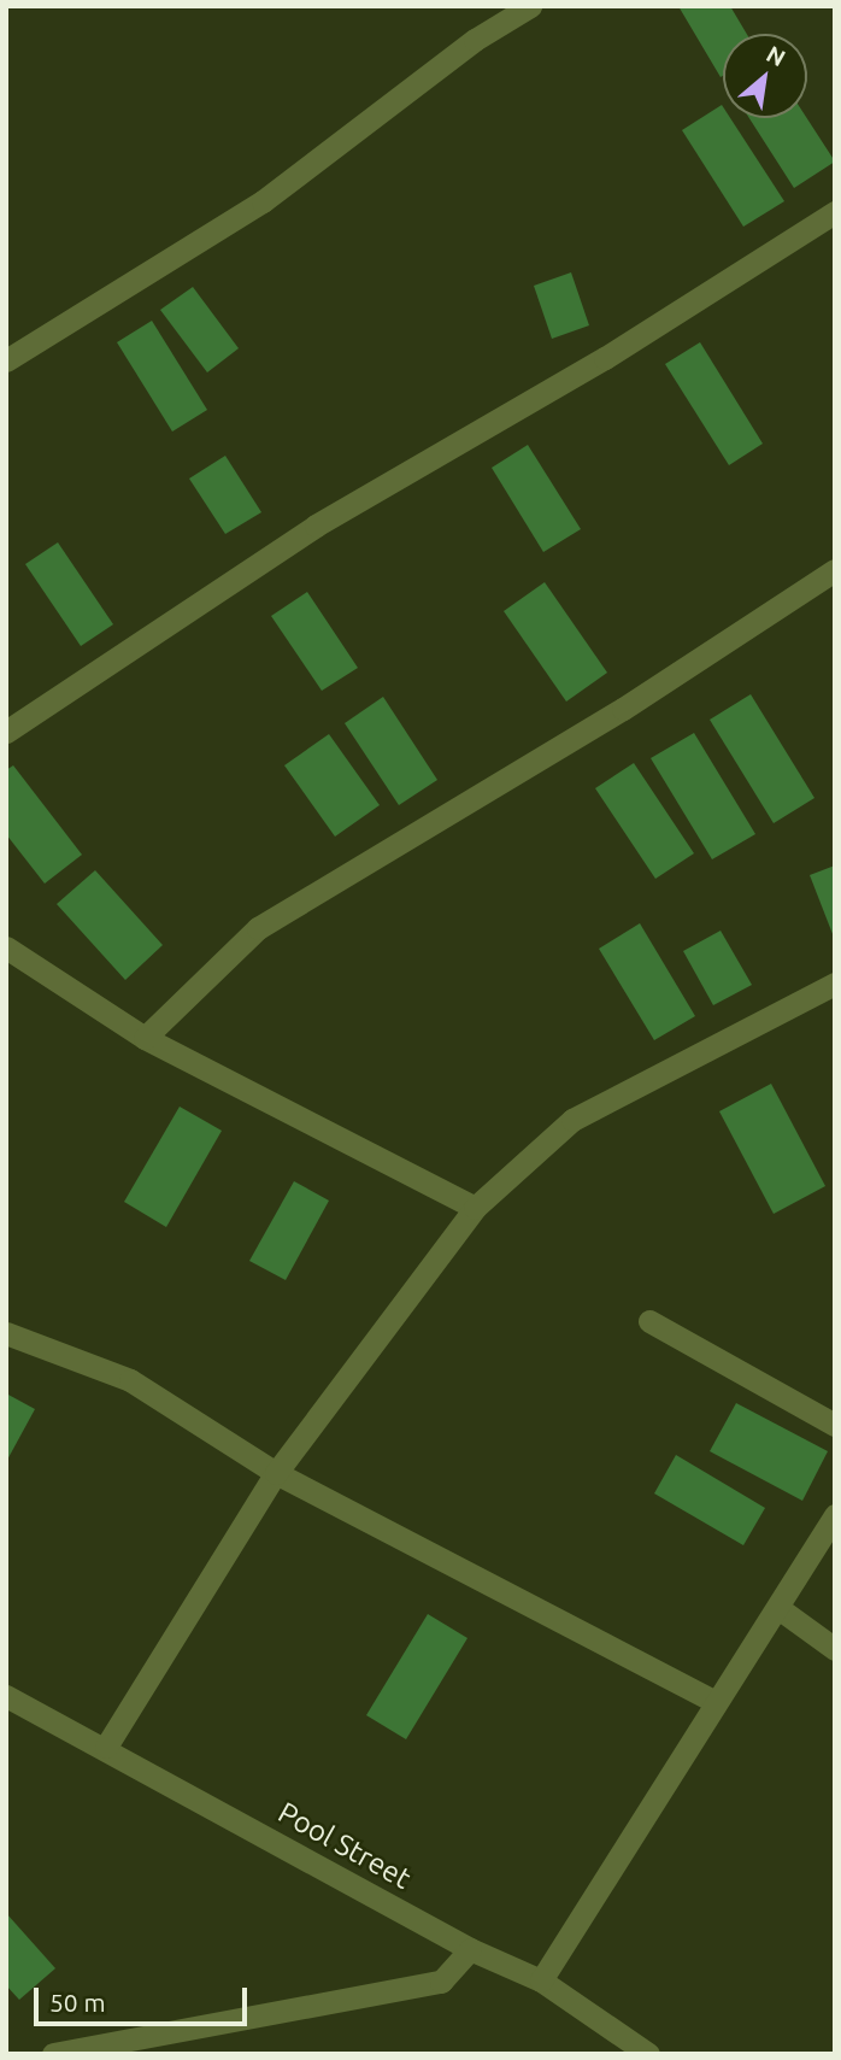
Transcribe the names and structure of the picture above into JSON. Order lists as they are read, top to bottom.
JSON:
{
  "streets": {
    "street": ["Pool Street"]
  },
  "scale_bar": "50 m",
  "north": "top right"
}
